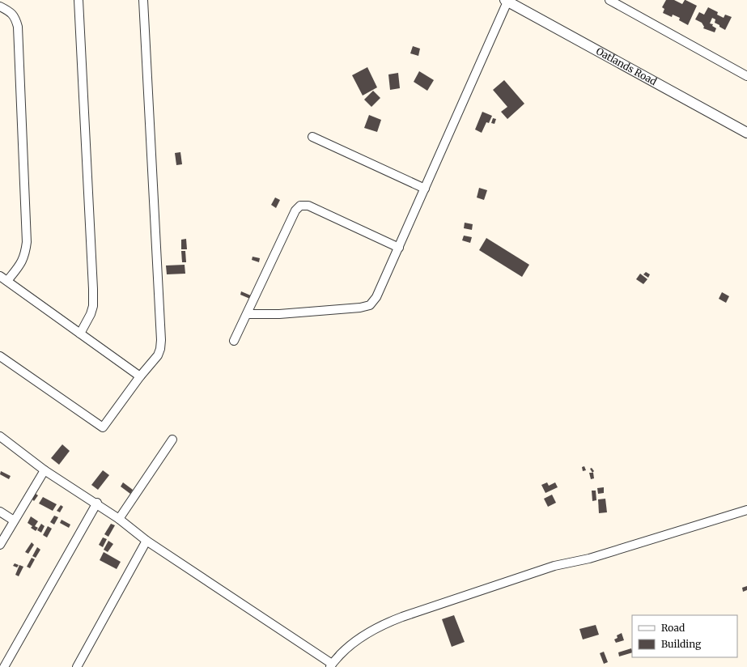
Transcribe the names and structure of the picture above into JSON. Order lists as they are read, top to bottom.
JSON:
{
  "streets": {
    "street": ["Oatlands Road"]
  },
  "legend": ["Road", "Building"]
}
